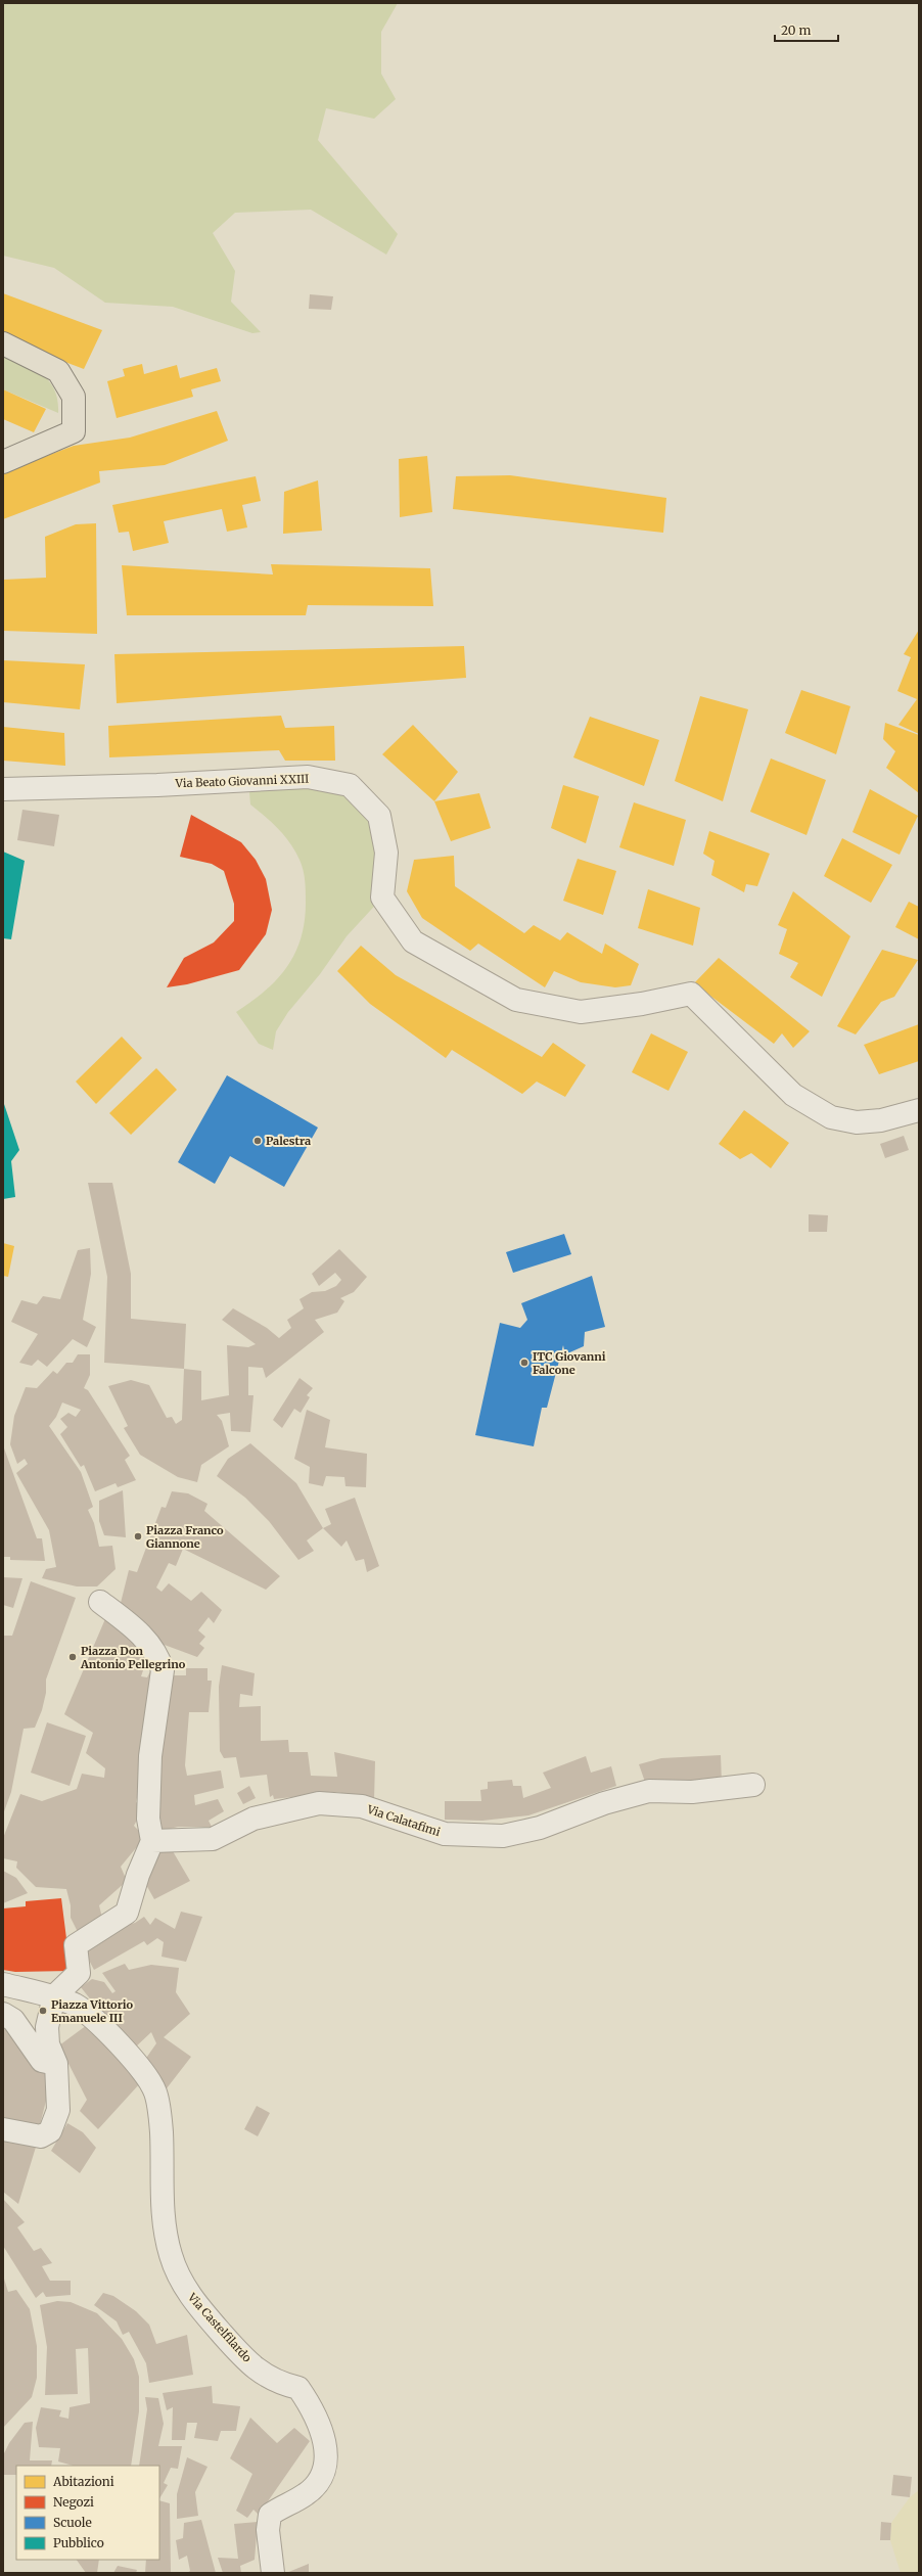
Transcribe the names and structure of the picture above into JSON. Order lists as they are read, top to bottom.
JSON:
{
  "streets": {
    "street": ["Via Beato Giovanni XXIII", "Via Calatafimi", "Via Castelfilardo"]
  },
  "places": [
    "Palestra",
    "ITC Giovanni Falcone",
    "Piazza Franco Giannone",
    "Piazza Don Antonio Pellegrino",
    "Piazza Vittorio Emanuele III"
  ],
  "legend": [
    "Abitazioni",
    "Negozi",
    "Scuole",
    "Pubblico"
  ],
  "scale_bar": "20 m"
}
